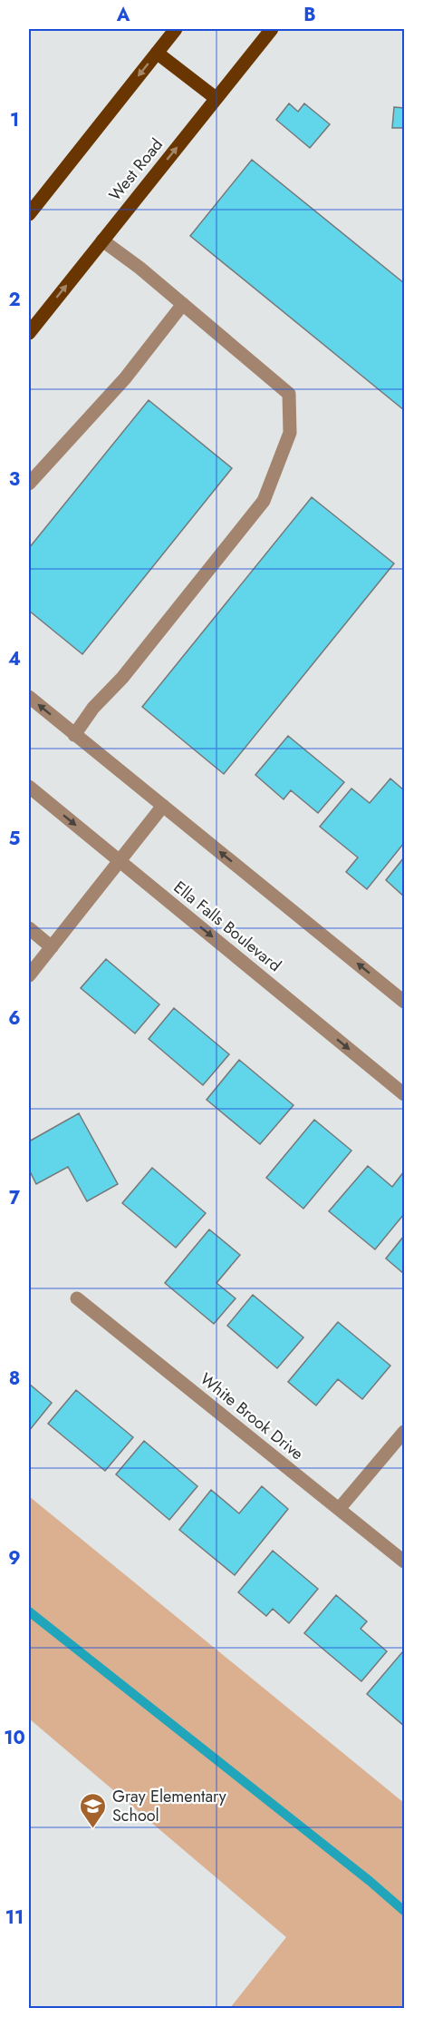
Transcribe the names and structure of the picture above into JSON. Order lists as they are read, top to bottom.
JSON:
{
  "streets": {
    "main road": ["West Road"],
    "street": ["Ella Falls Boulevard", "White Brook Drive"]
  },
  "places": {
    "school or university": ["Gray Elementary School"]
  },
  "grid": {
    "columns": ["A", "B"],
    "rows": [
      "1",
      "2",
      "3",
      "4",
      "5",
      "6",
      "7",
      "8",
      "9",
      "10",
      "11"
    ]
  }
}
